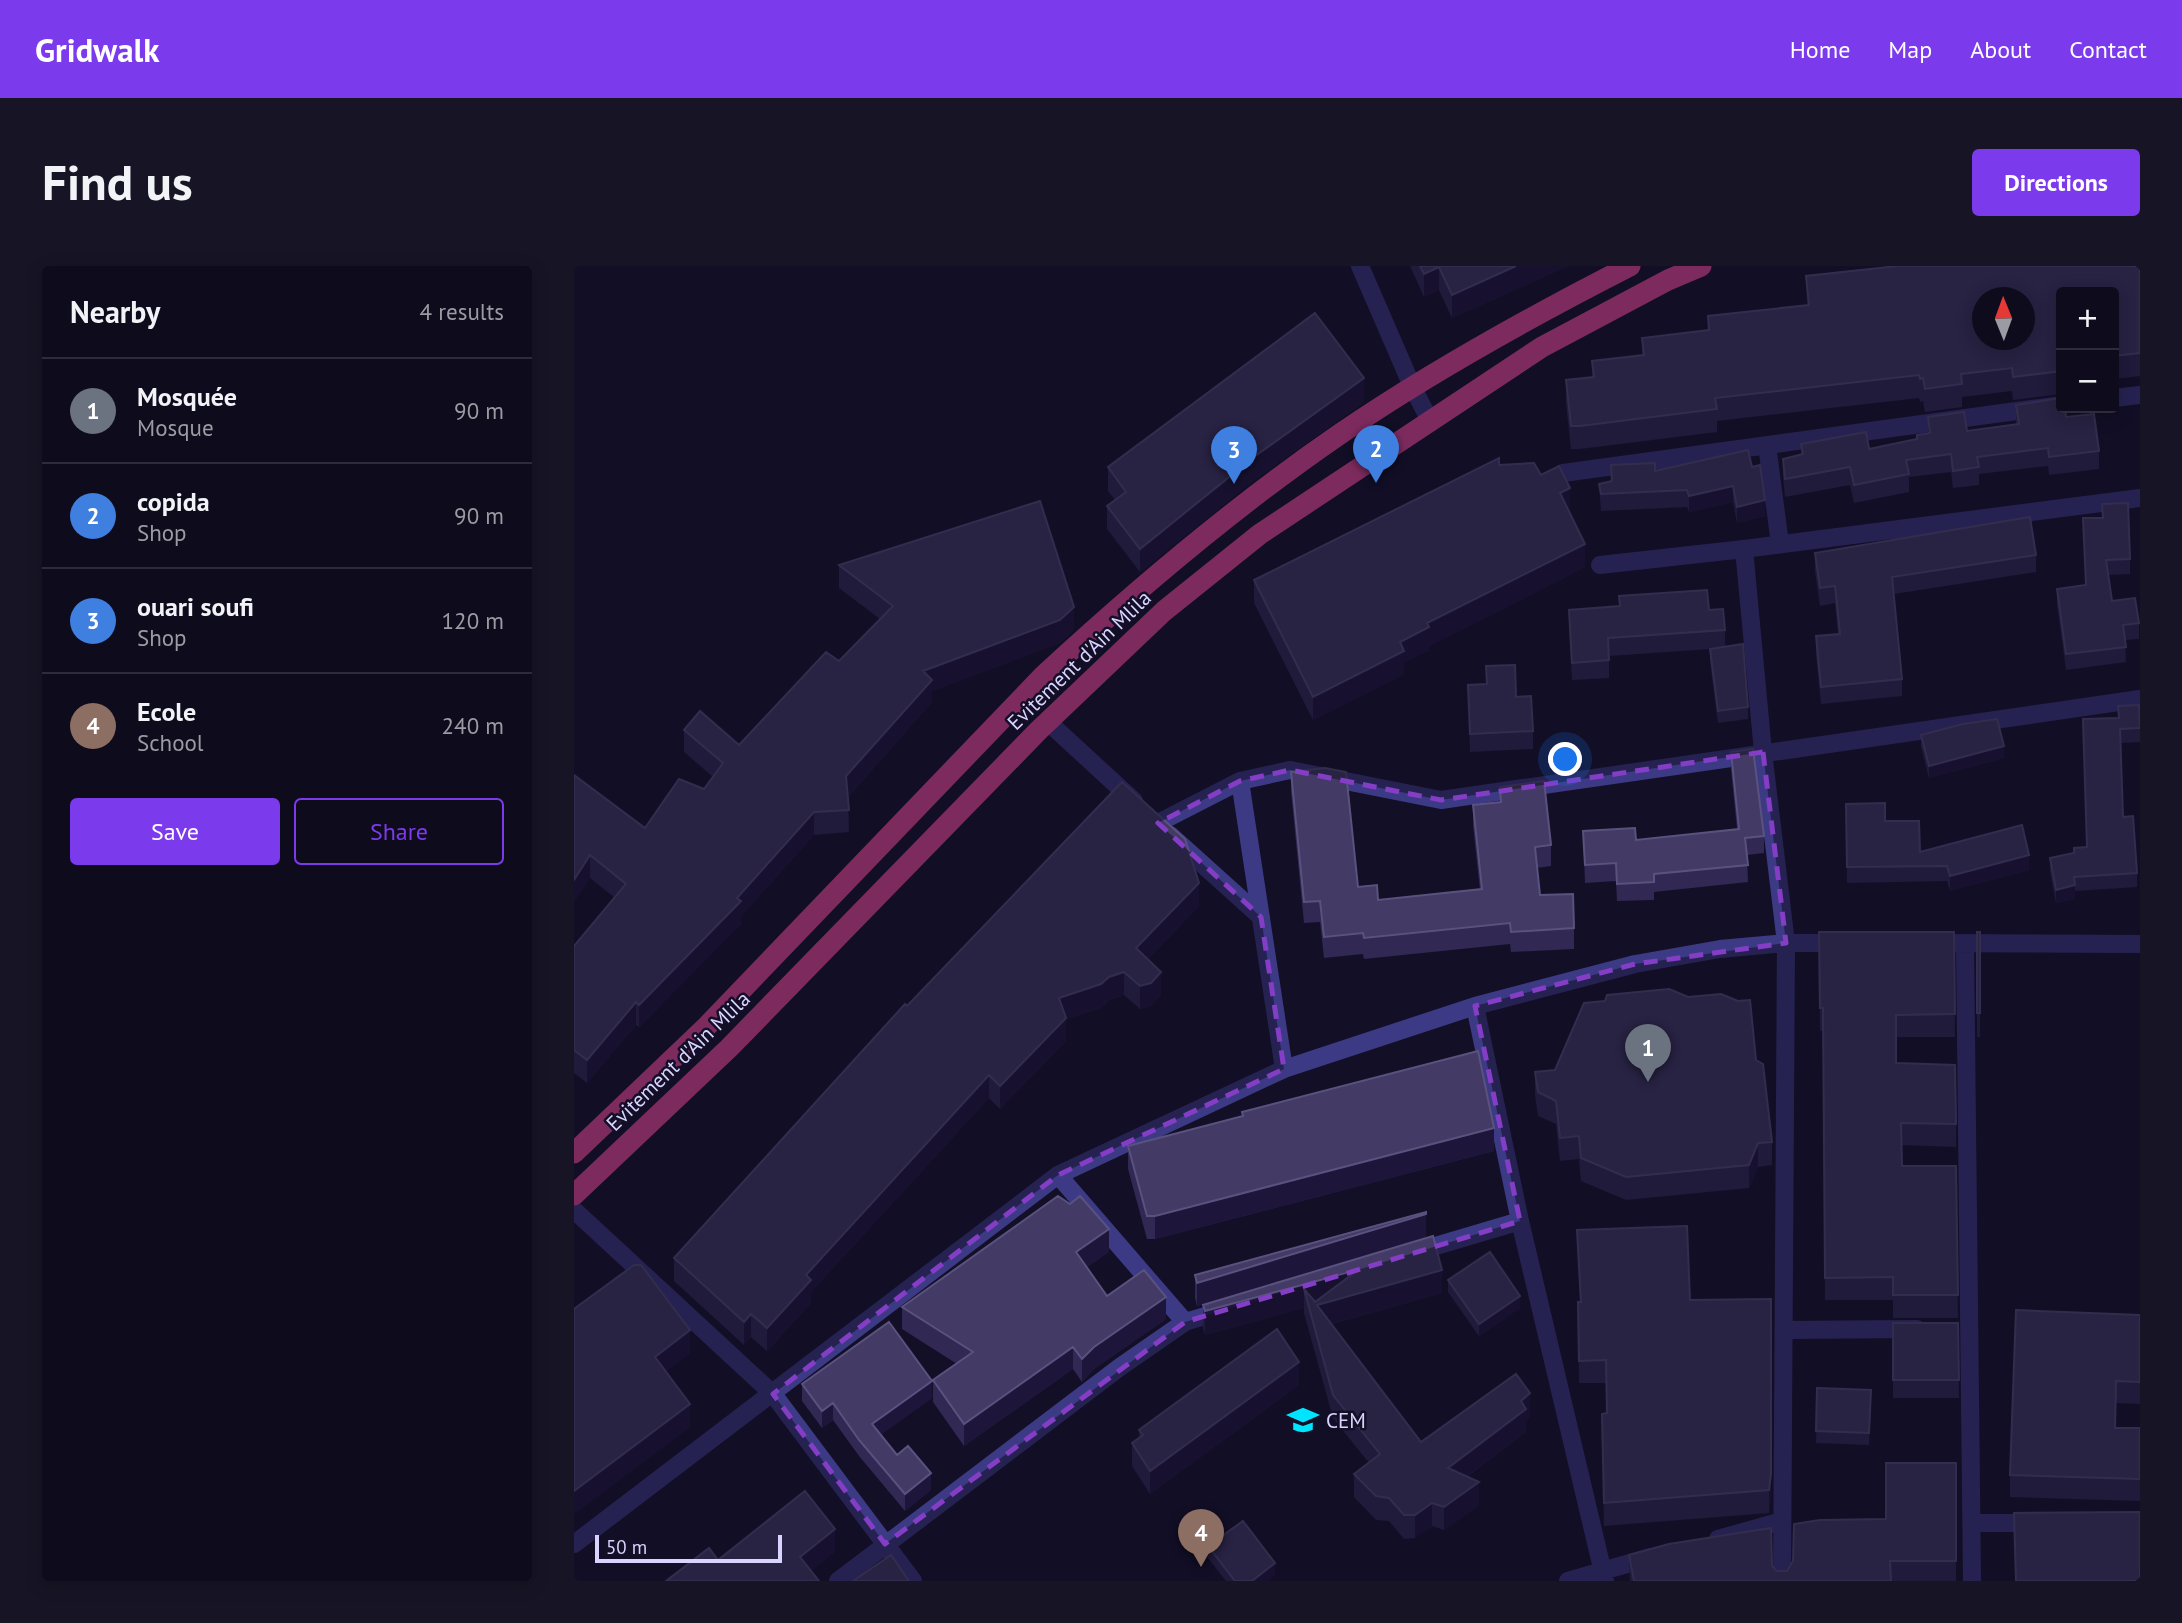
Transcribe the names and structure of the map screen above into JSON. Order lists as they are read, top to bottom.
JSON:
{
  "streets": {
    "highway": ["Evitement d'Ain Mlila"]
  },
  "places": {
    "school or university": ["CEM"]
  },
  "scale_bar": "50 m",
  "north": "top",
  "page": {
    "header": "Gridwalk",
    "nav": [
      "Home",
      "Map",
      "About",
      "Contact"
    ],
    "buttons": [
      "Directions",
      ["Save", "Share"]
    ],
    "title": "Find us",
    "heading": ["Nearby", "4 results"],
    "map_buttons": ["+", "−"],
    "list": [
      {
        "mark": "1",
        "name": "Mosquée",
        "note": "Mosque",
        "value": "90 m"
      },
      {
        "mark": "2",
        "name": "copida",
        "note": "Shop",
        "value": "90 m"
      },
      {
        "mark": "3",
        "name": "ouari soufi",
        "note": "Shop",
        "value": "120 m"
      },
      {
        "mark": "4",
        "name": "Ecole",
        "note": "School",
        "value": "240 m"
      }
    ],
    "pins": [
      "2",
      "3",
      "1",
      "4"
    ],
    "scale": "50 m"
  }
}
